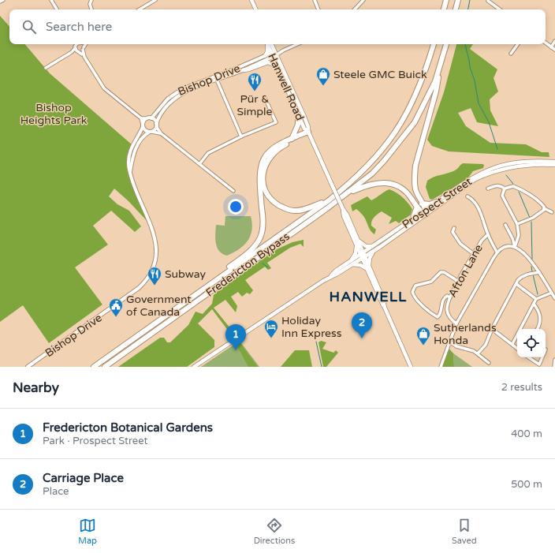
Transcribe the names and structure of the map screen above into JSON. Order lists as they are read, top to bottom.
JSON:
{
  "streets": {
    "highway": ["Fredericton Bypass"],
    "main road": ["Hanwell Road", "Prospect Street"],
    "street": ["Bishop Drive", "Afton Lane"]
  },
  "crossings": [
    ["Bishop Drive", "Hanwell Road"],
    ["Hanwell Road", "Prospect Street"]
  ],
  "districts": ["HANWELL"],
  "parks": ["Bishop Heights Park"],
  "places": {
    "shop": ["Steele GMC Buick", "Sutherlands Honda"],
    "restaurant": ["Pür & Simple", "Subway"],
    "public building": ["Government of Canada"],
    "hotel": ["Holiday Inn Express"]
  },
  "page": {
    "search": "Search here",
    "pins": ["2", "1"],
    "heading": ["Nearby", "2 results"],
    "list": [
      {
        "mark": "1",
        "name": "Fredericton Botanical Gardens",
        "note": "Park · Prospect Street",
        "value": "400 m"
      },
      {
        "mark": "2",
        "name": "Carriage Place",
        "note": "Place",
        "value": "500 m"
      }
    ],
    "nav": ["Map", "Directions", "Saved"]
  }
}
